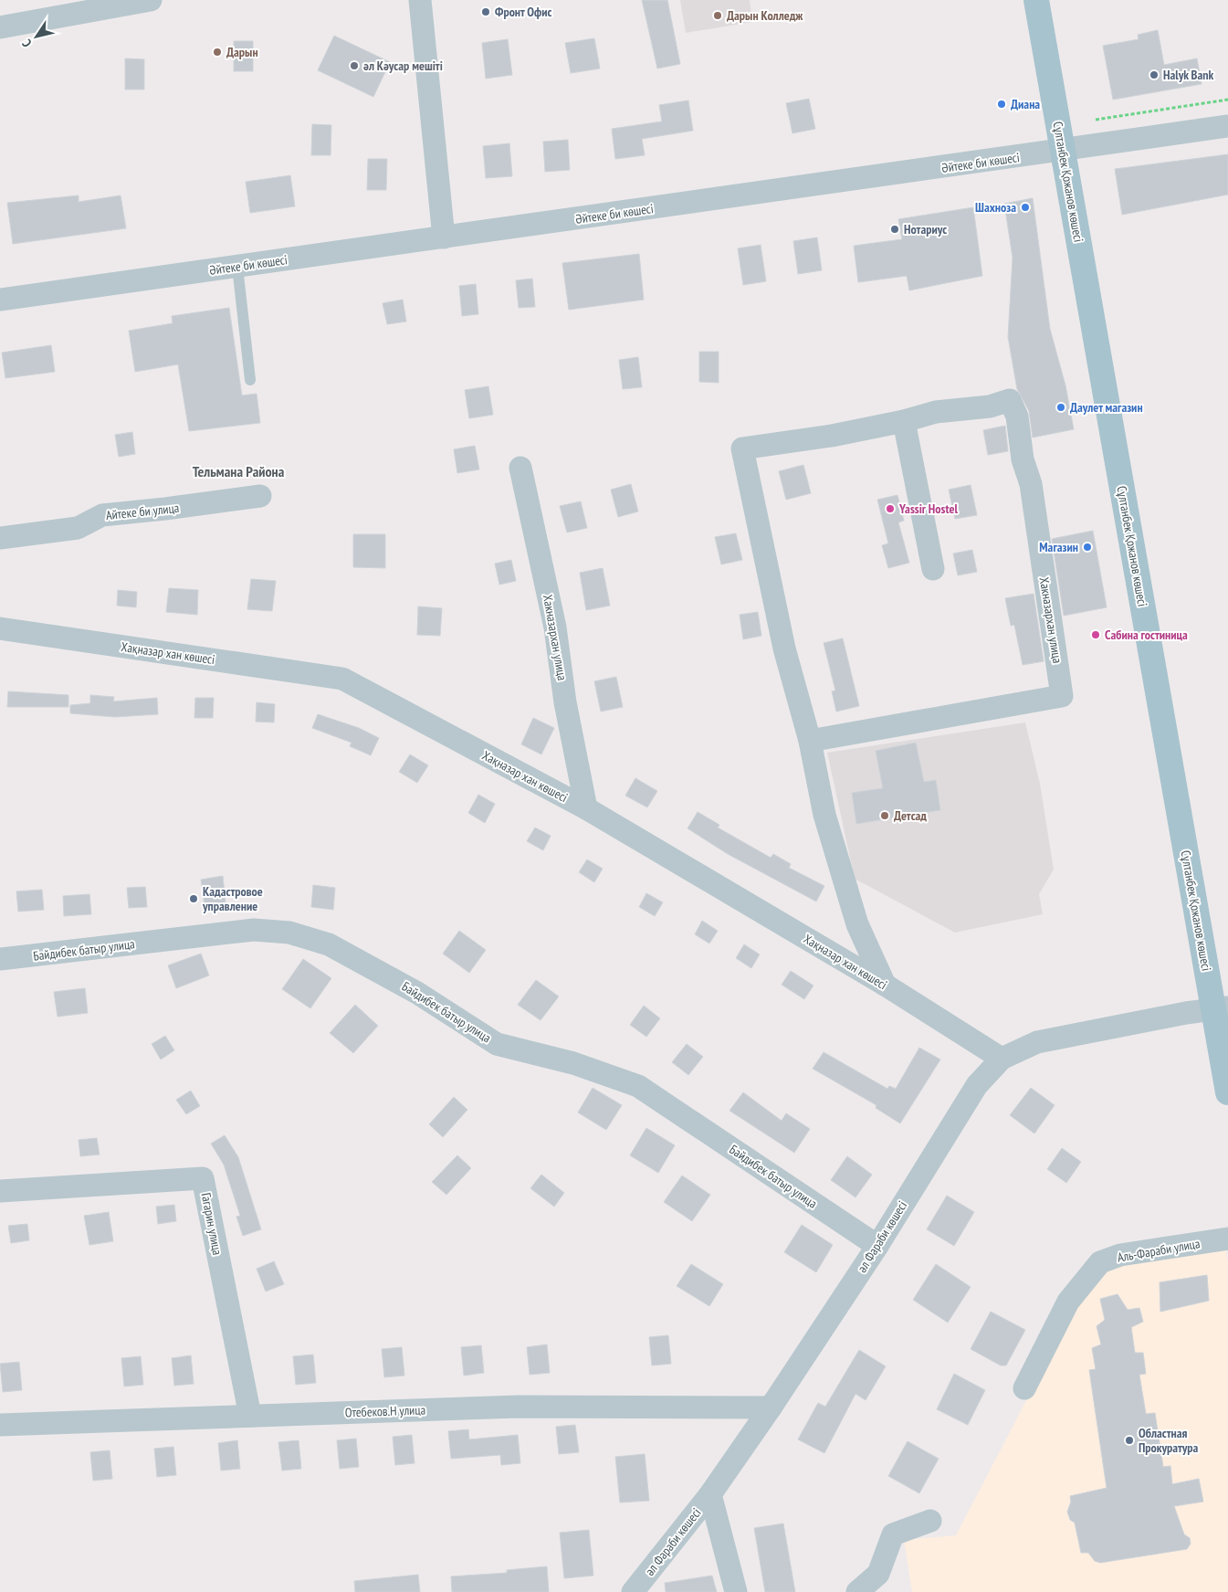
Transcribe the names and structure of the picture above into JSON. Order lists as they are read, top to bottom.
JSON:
{
  "streets": {
    "main road": ["Сұлтанбек Қожанов көшесі"],
    "street": [
      "Әйтеке би көшесі",
      "Айтеке би улица",
      "Хакназархан улица",
      "Хақназар хан көшесі",
      "Байдибек батыр улица",
      "Гагарин улица",
      "әл Фараби көшесі",
      "Аль-Фараби улица",
      "Отебеков.Н улица"
    ]
  },
  "crossings": [
    ["Әйтеке би көшесі", "Сұлтанбек Қожанов көшесі"],
    ["Сұлтанбек Қожанов көшесі", "әл Фараби көшесі"],
    ["Хакназархан улица", "Хақназар хан көшесі"],
    ["Хақназар хан көшесі", "әл Фараби көшесі"],
    ["Байдибек батыр улица", "әл Фараби көшесі"],
    ["Гагарин улица", "Отебеков.Н улица"],
    ["әл Фараби көшесі", "Отебеков.Н улица"]
  ],
  "districts": ["Тельмана Района"],
  "places": [
    "Фронт Офис",
    "Дарын Колледж",
    "Дарын",
    "әл Кәусар мешіті",
    "Halyk Bank",
    "Диана",
    "Шахноза",
    "Нотариус",
    "Даулет магазин",
    "Yassir Hostel",
    "Магазин",
    "Сабина гостиница",
    "Детсад",
    "Кадастровое управление",
    "Областная Прокуратура"
  ],
  "north": "bottom left"
}
